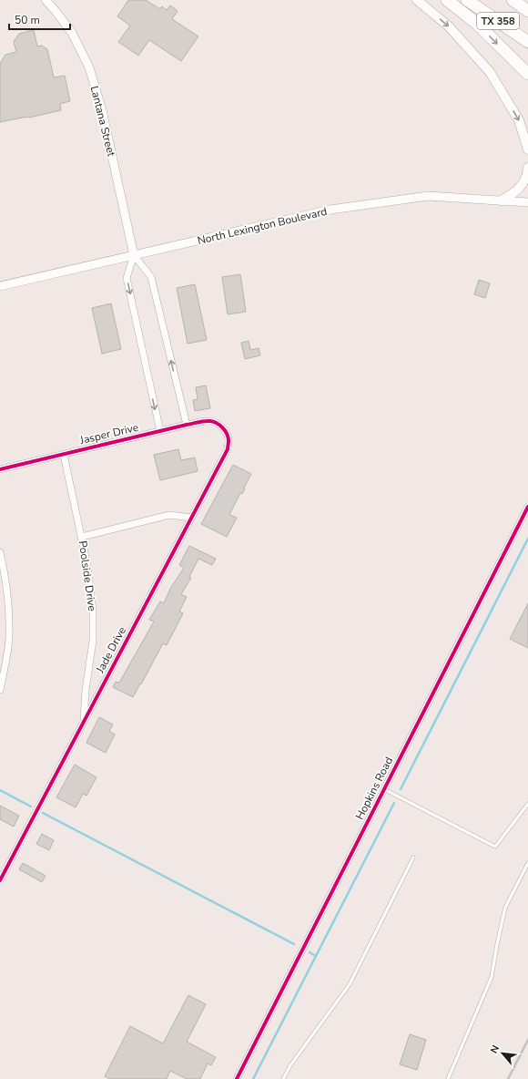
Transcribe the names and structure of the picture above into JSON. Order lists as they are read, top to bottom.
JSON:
{
  "streets": {
    "highway": ["TX 358"],
    "street": [
      "Lantana Street",
      "North Lexington Boulevard",
      "Jasper Drive",
      "Poolside Drive",
      "Jade Drive",
      "Hopkins Road"
    ]
  },
  "crossings": [
    ["Lantana Street", "North Lexington Boulevard"],
    ["Lantana Street", "Jasper Drive"],
    ["Jasper Drive", "Poolside Drive"],
    ["Jasper Drive", "Jade Drive"],
    ["Poolside Drive", "Jade Drive"]
  ],
  "scale_bar": "50 m",
  "north": "top left"
}
